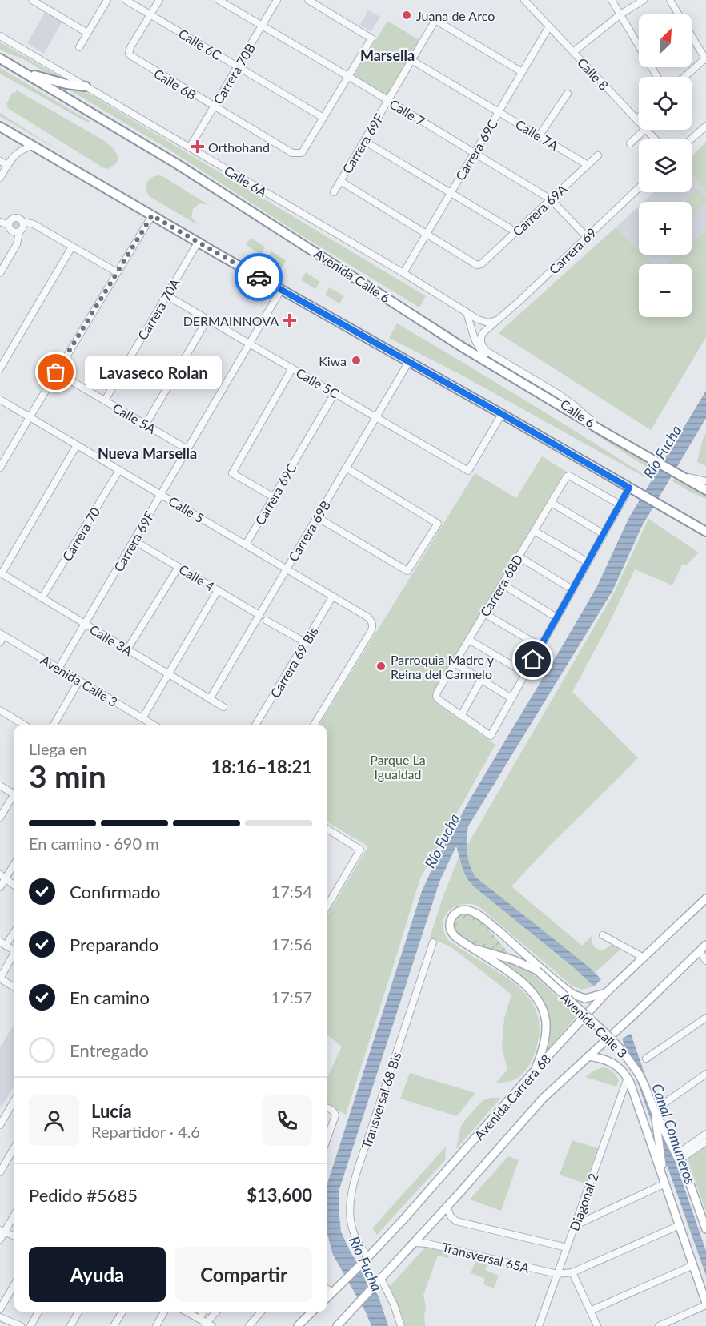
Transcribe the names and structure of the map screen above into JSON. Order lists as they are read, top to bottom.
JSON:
{
  "streets": {
    "highway": ["Avenida Calle 6"],
    "main road": ["Avenida Calle 3", "Avenida Carrera 68"],
    "street": [
      "Calle 6C",
      "Carrera 70B",
      "Calle 8",
      "Calle 6B",
      "Calle 7",
      "Calle 7A",
      "Carrera 69F",
      "Carrera 69C",
      "Calle 6A",
      "Carrera 69A",
      "Carrera 69",
      "Carrera 70A",
      "Calle 5C",
      "Calle 6",
      "Calle 5A",
      "Calle 5",
      "Carrera 69B",
      "Carrera 70",
      "Calle 4",
      "Carrera 68D",
      "Calle 3A",
      "Carrera 69 Bis",
      "Transversal 68 Bis",
      "Diagonal 2",
      "Transversal 65A"
    ]
  },
  "crossings": [
    ["Calle 6C", "Carrera 70B"],
    ["Calle 6C", "Calle 6B"],
    ["Carrera 70B", "Calle 6B"],
    ["Carrera 70B", "Calle 7"],
    ["Carrera 70B", "Calle 6A"],
    ["Calle 8", "Carrera 69C"],
    ["Calle 7", "Carrera 69F"],
    ["Calle 7", "Carrera 69C"],
    ["Calle 7", "Carrera 69A"],
    ["Calle 7", "Carrera 69"],
    ["Calle 7A", "Carrera 69F"],
    ["Calle 7A", "Carrera 69C"],
    ["Calle 7A", "Carrera 69A"],
    ["Carrera 69F", "Carrera 69C"],
    ["Carrera 69F", "Calle 5C"],
    ["Carrera 69F", "Calle 5A"],
    ["Carrera 69F", "Calle 5"],
    ["Carrera 69F", "Calle 4"],
    ["Carrera 69F", "Calle 3A"],
    ["Carrera 69F", "Avenida Calle 3"],
    ["Carrera 69C", "Calle 6A"],
    ["Carrera 69C", "Carrera 69A"],
    ["Carrera 69C", "Calle 5C"],
    ["Carrera 69C", "Calle 5"],
    ["Carrera 69", "Calle 6"],
    ["Avenida Calle 6", "Calle 6"],
    ["Carrera 70A", "Calle 5C"],
    ["Carrera 70A", "Calle 5A"],
    ["Calle 5C", "Carrera 69B"],
    ["Calle 5", "Carrera 69B"],
    ["Calle 5", "Carrera 70"],
    ["Calle 5", "Carrera 69 Bis"],
    ["Carrera 69B", "Calle 4"],
    ["Carrera 69B", "Calle 3A"],
    ["Carrera 70", "Calle 3A"],
    ["Avenida Calle 3", "Avenida Carrera 68"],
    ["Avenida Calle 3", "Diagonal 2"],
    ["Avenida Calle 3", "Transversal 65A"],
    ["Avenida Carrera 68", "Transversal 68 Bis"],
    ["Avenida Carrera 68", "Transversal 65A"],
    ["Diagonal 2", "Transversal 65A"]
  ],
  "districts": ["Marsella", "Nueva Marsella"],
  "water": ["Río Fucha", "Canal Comuneros"],
  "parks": ["Parque La Igualdad"],
  "places": {
    "other": [
      "Juana de Arco",
      "Kiwa",
      "Lavaseco Rolan",
      "Parroquia Madre y Reina del Carmelo"
    ],
    "health": ["Orthohand", "DERMAINNOVA"]
  },
  "north": "top right",
  "page": {
    "map_buttons": ["+", "−"],
    "bubble": "Lavaseco Rolan",
    "heading": ["3 min", "Llega en", "18:16–18:21"],
    "panel": [
      "Lucía",
      "Repartidor · 4.6",
      "Pedido #5685",
      "$13,600"
    ],
    "bar": "En camino · 690 m",
    "list": [
      ["Confirmado", "17:54"],
      ["Preparando", "17:56"],
      ["En camino", "17:57"],
      "Entregado"
    ],
    "buttons": ["Ayuda", "Compartir"]
  }
}
